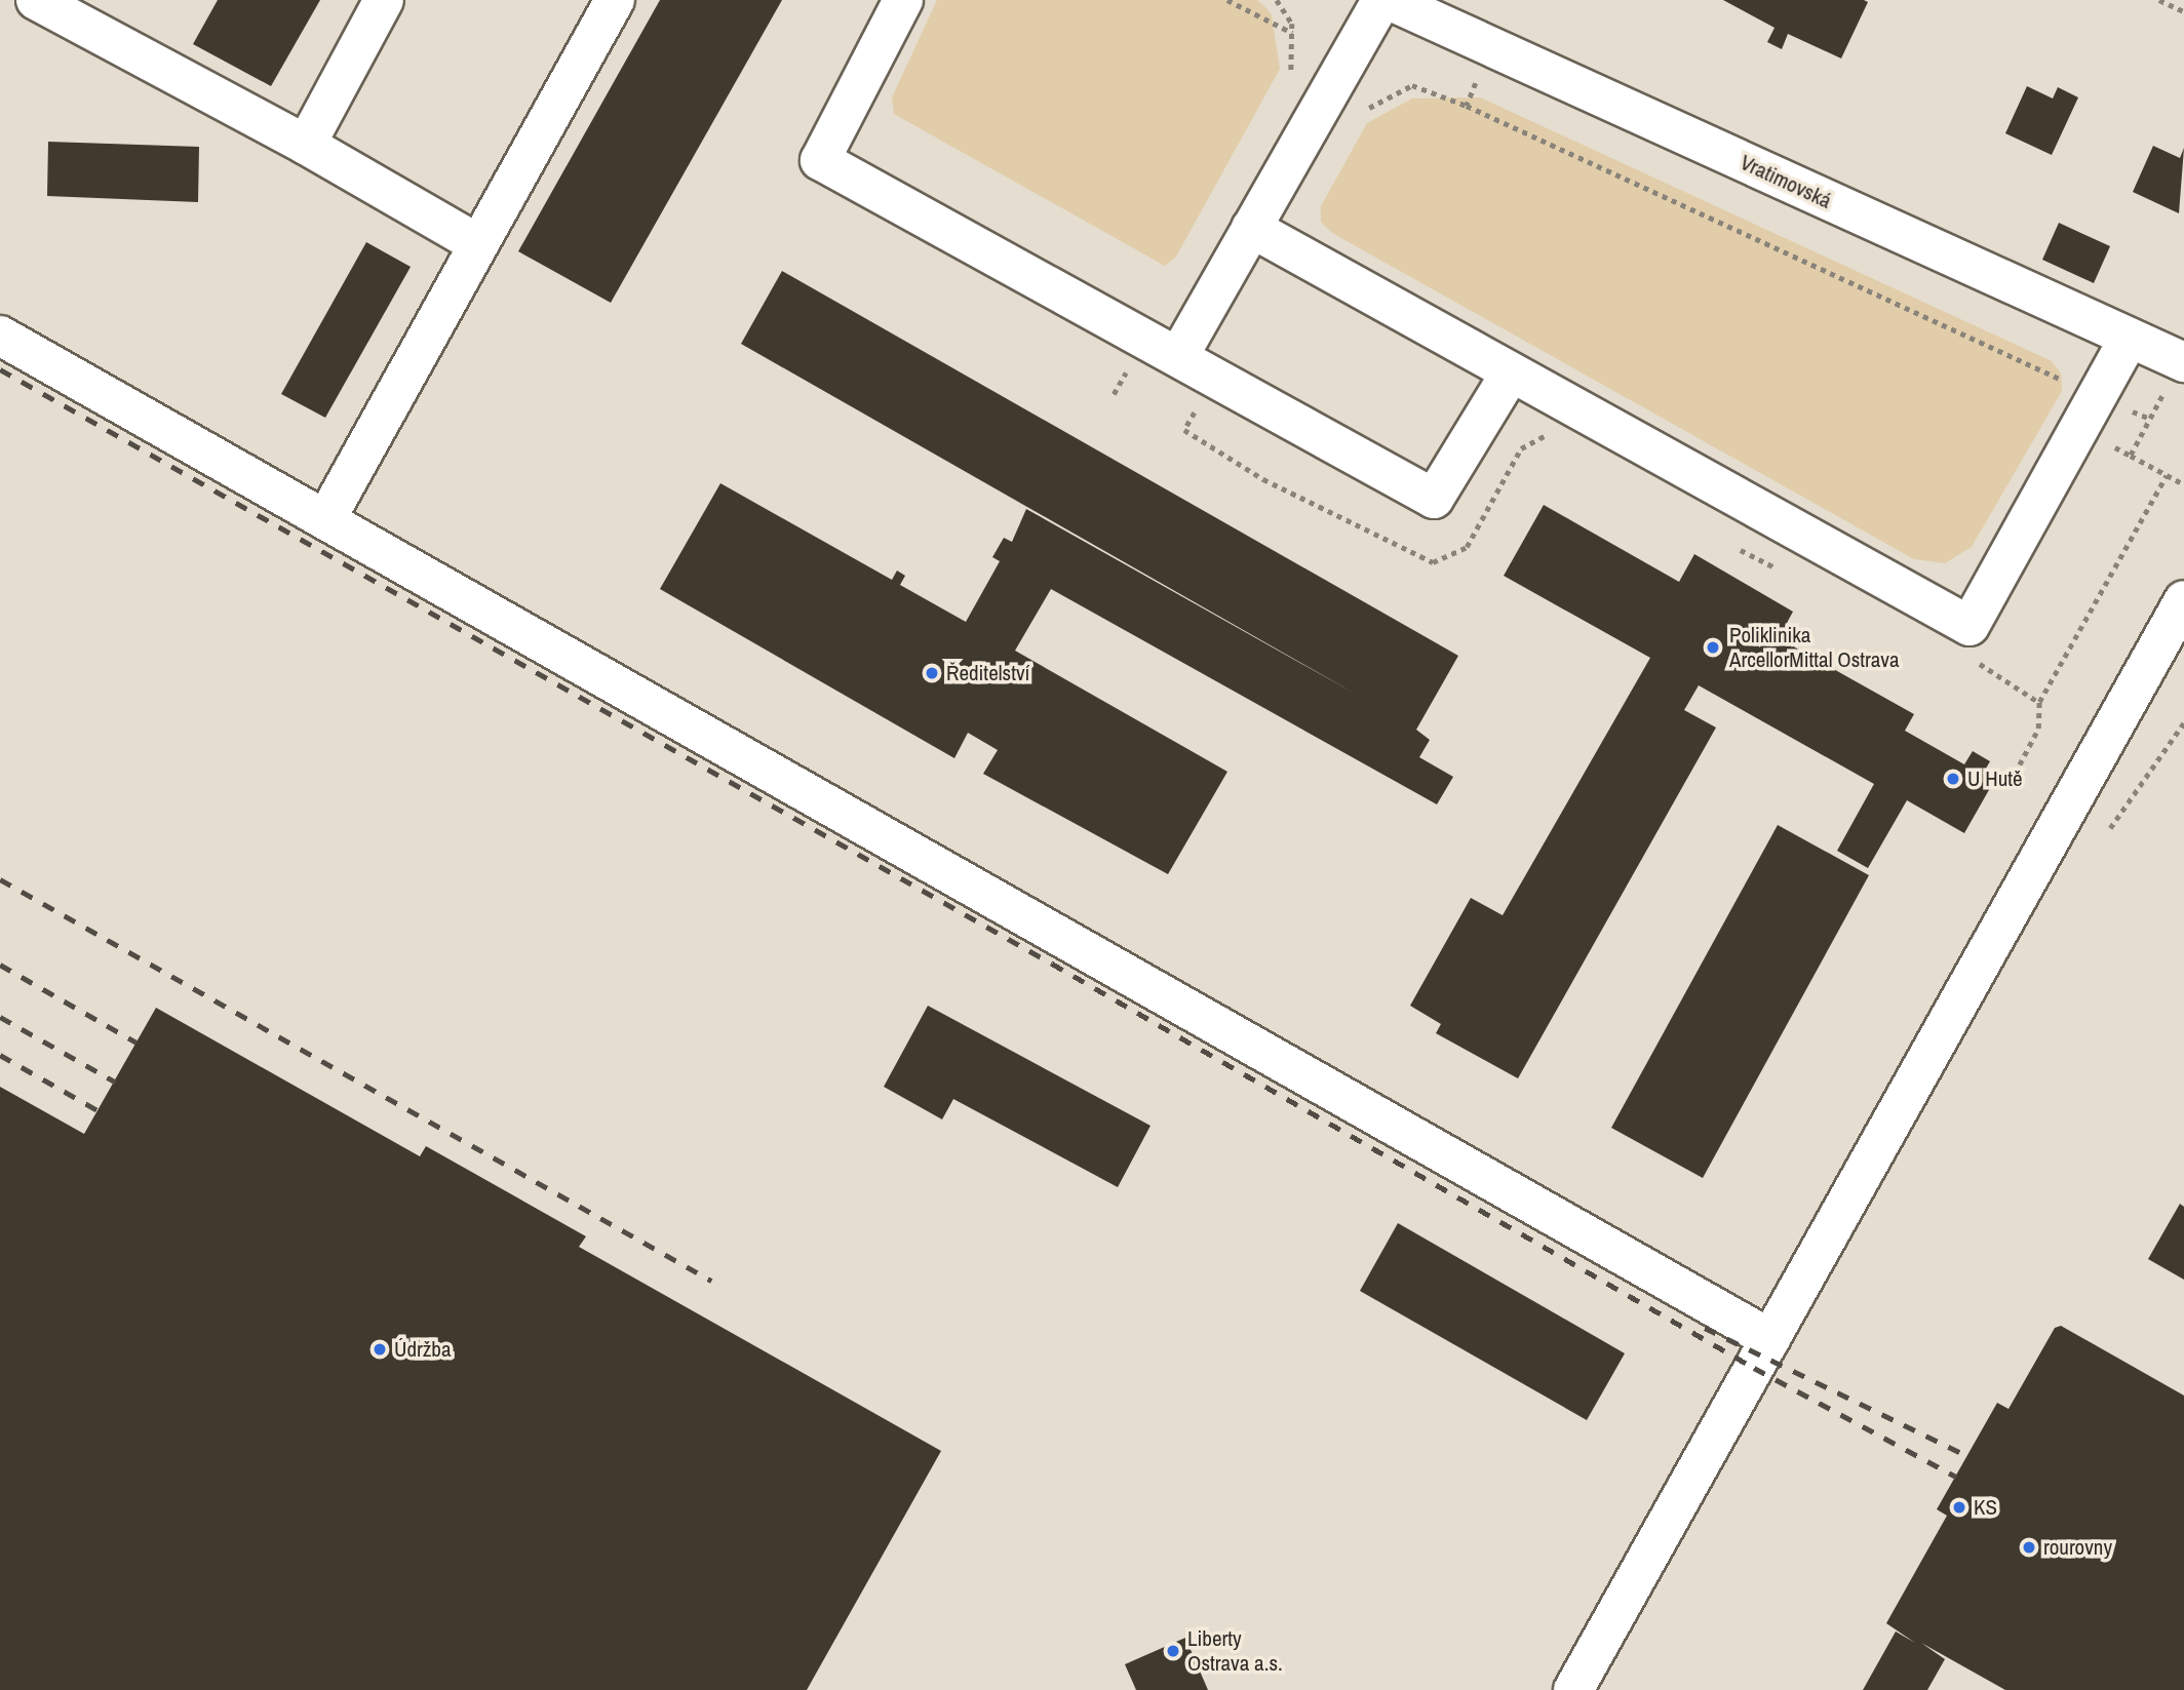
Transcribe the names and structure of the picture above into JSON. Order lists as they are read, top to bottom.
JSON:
{
  "streets": {
    "street": ["Vratimovská"]
  },
  "places": [
    "Poliklinika ArcellorMittal Ostrava",
    "Ředitelství",
    "U Hutě",
    "Údržba",
    "KS",
    "rourovny",
    "Liberty Ostrava a.s."
  ]
}
